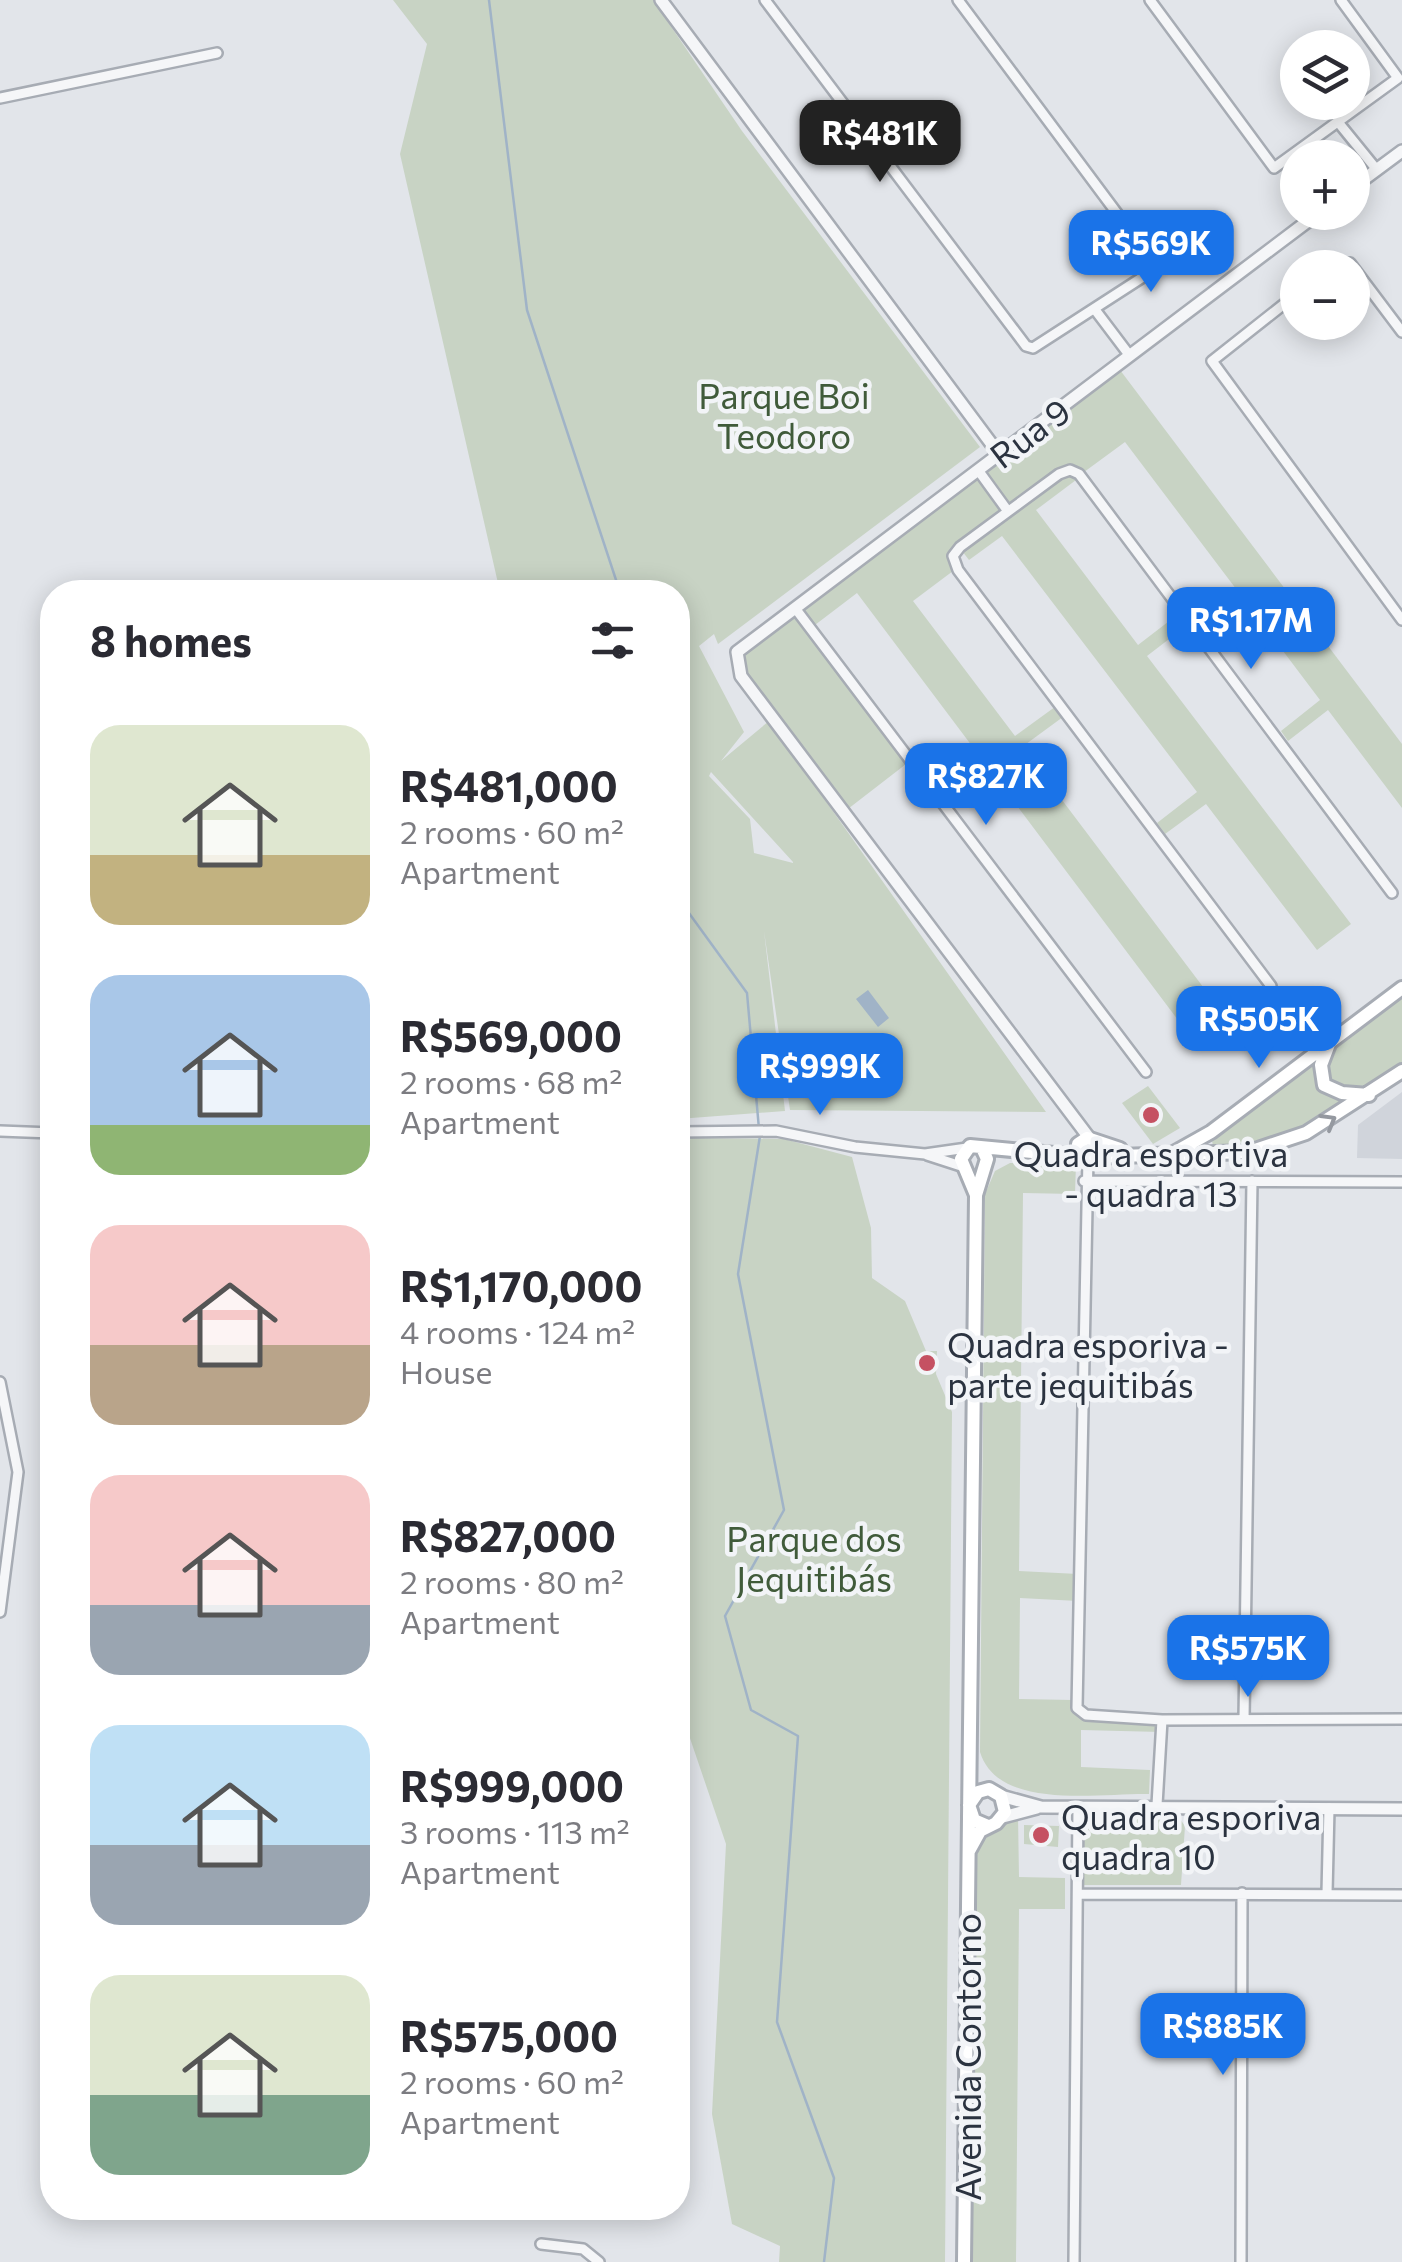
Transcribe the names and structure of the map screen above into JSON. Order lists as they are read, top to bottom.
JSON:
{
  "streets": {
    "main road": ["Avenida Contorno"],
    "street": ["Rua 9"]
  },
  "parks": ["Parque Boi Teodoro", "Parque dos Jequitibás"],
  "places": ["Quadra esportiva - quadra 13", "Quadra esporiva - parte jequitibás", "Quadra esporiva quadra 10"],
  "page": {
    "map_buttons": ["+", "−"],
    "price": [
      "R$481K",
      "R$569K",
      "R$1.17M",
      "R$827K",
      "R$505K",
      "R$999K",
      "R$575K",
      "R$885K"
    ],
    "heading": "8 homes",
    "list": [
      {
        "name": "R$481,000",
        "note": "2 rooms · 60 m² · Apartment"
      },
      {
        "name": "R$569,000",
        "note": "2 rooms · 68 m² · Apartment"
      },
      {
        "name": "R$1,170,000",
        "note": "4 rooms · 124 m² · House"
      },
      {
        "name": "R$827,000",
        "note": "2 rooms · 80 m² · Apartment"
      },
      {
        "name": "R$999,000",
        "note": "3 rooms · 113 m² · Apartment"
      },
      {
        "name": "R$575,000",
        "note": "2 rooms · 60 m² · Apartment"
      }
    ]
  }
}
